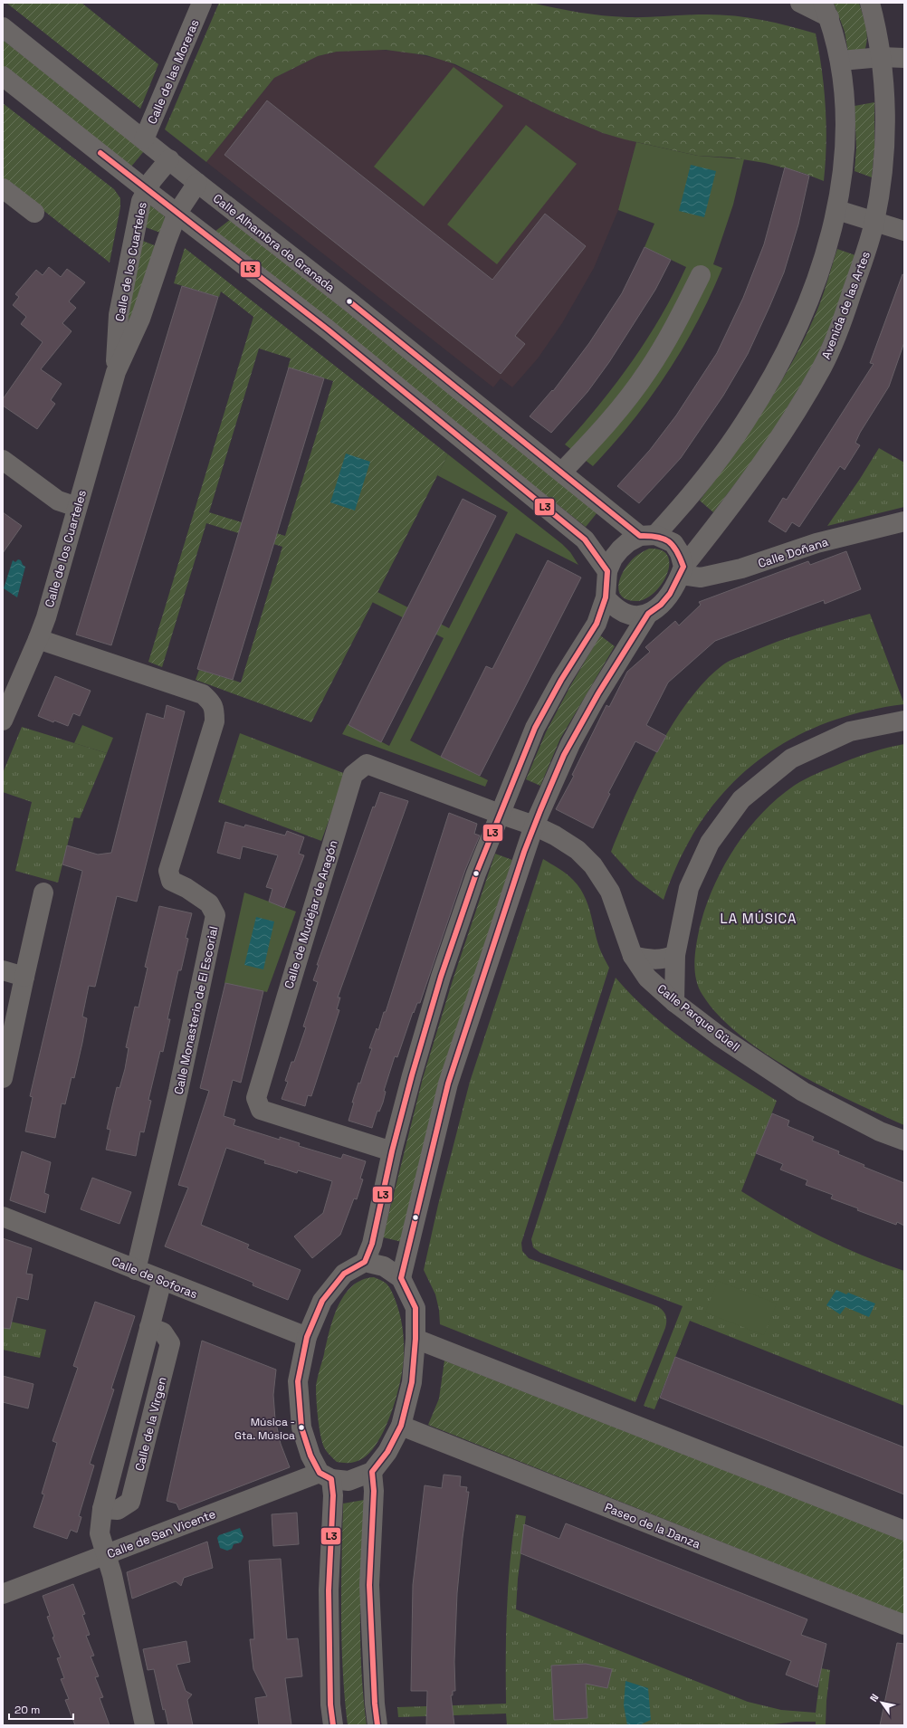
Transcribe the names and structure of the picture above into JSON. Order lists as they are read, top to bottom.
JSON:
{
  "streets": {
    "street": [
      "Calle de las Moreras",
      "Calle Alhambra de Granada",
      "Calle de los Cuarteles",
      "Avenida de las Artes",
      "Calle Doñana",
      "Calle de Mudéjar de Aragón",
      "Calle Monasterio de El Escorial",
      "Calle Parque Güell",
      "Calle de Soforas",
      "Calle de la Virgen",
      "Paseo de la Danza",
      "Calle de San Vicente"
    ]
  },
  "crossings": [
    ["Calle de las Moreras", "Calle Alhambra de Granada"],
    ["Calle Alhambra de Granada", "Calle de los Cuarteles"],
    ["Calle Alhambra de Granada", "Avenida de las Artes"],
    ["Calle Alhambra de Granada", "Calle Doñana"],
    ["Calle de los Cuarteles", "Calle Monasterio de El Escorial"],
    ["Avenida de las Artes", "Calle Doñana"],
    ["Calle de Mudéjar de Aragón", "Calle Parque Güell"],
    ["Calle Monasterio de El Escorial", "Calle de Soforas"],
    ["Calle de Soforas", "Calle de la Virgen"],
    ["Calle de la Virgen", "Calle de San Vicente"]
  ],
  "districts": ["LA MÚSICA"],
  "places": ["Música - Gta. Música"],
  "lines": ["transit line L3"],
  "scale_bar": "20 m",
  "north": "top left"
}
